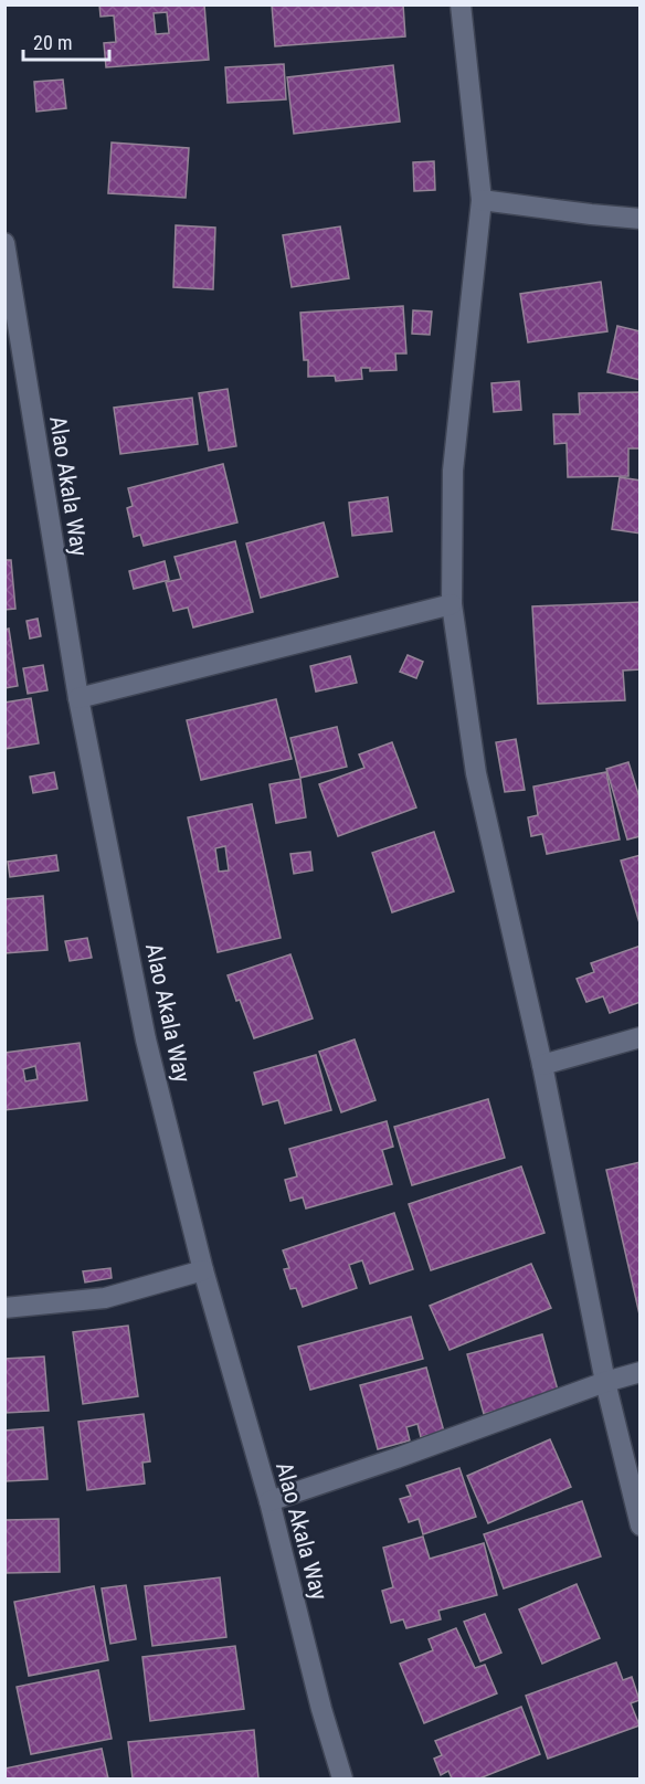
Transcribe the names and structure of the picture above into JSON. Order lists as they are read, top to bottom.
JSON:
{
  "streets": {
    "street": ["Alao Akala Way"]
  },
  "scale_bar": "20 m"
}
